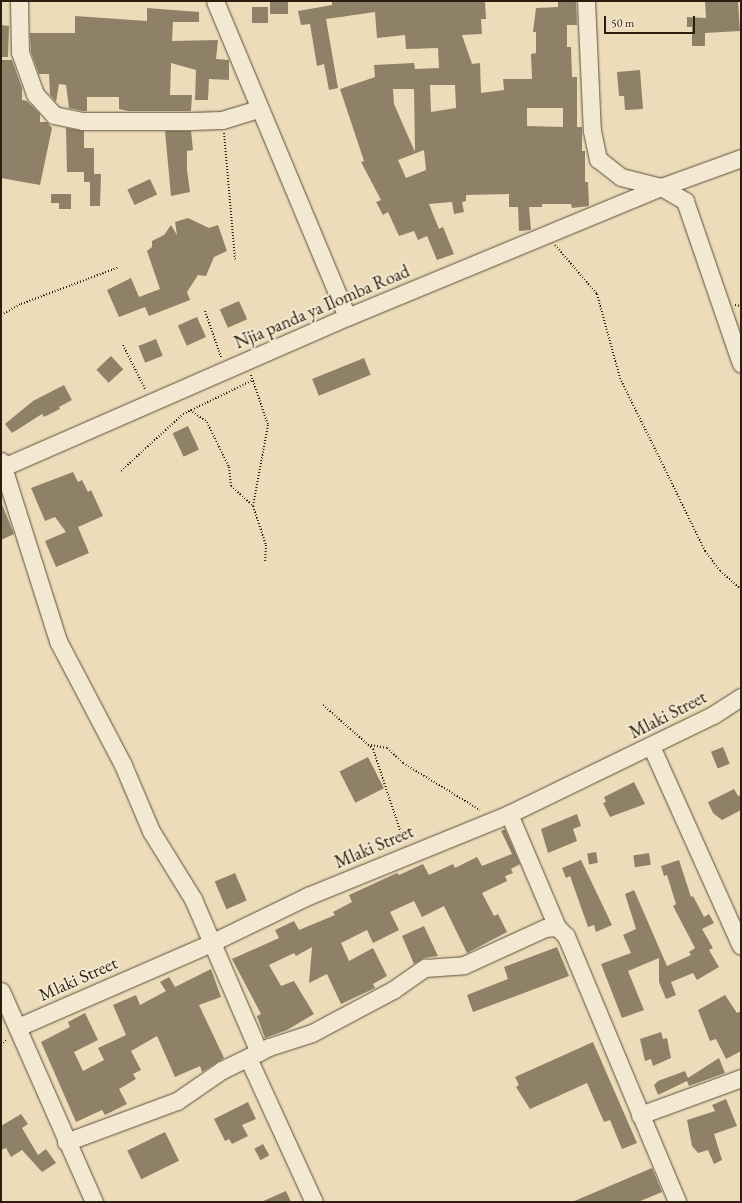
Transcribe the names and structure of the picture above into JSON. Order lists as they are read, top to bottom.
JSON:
{
  "streets": {
    "street": ["Njia panda ya Ilomba Road", "Mlaki Street"]
  },
  "scale_bar": "50 m"
}
